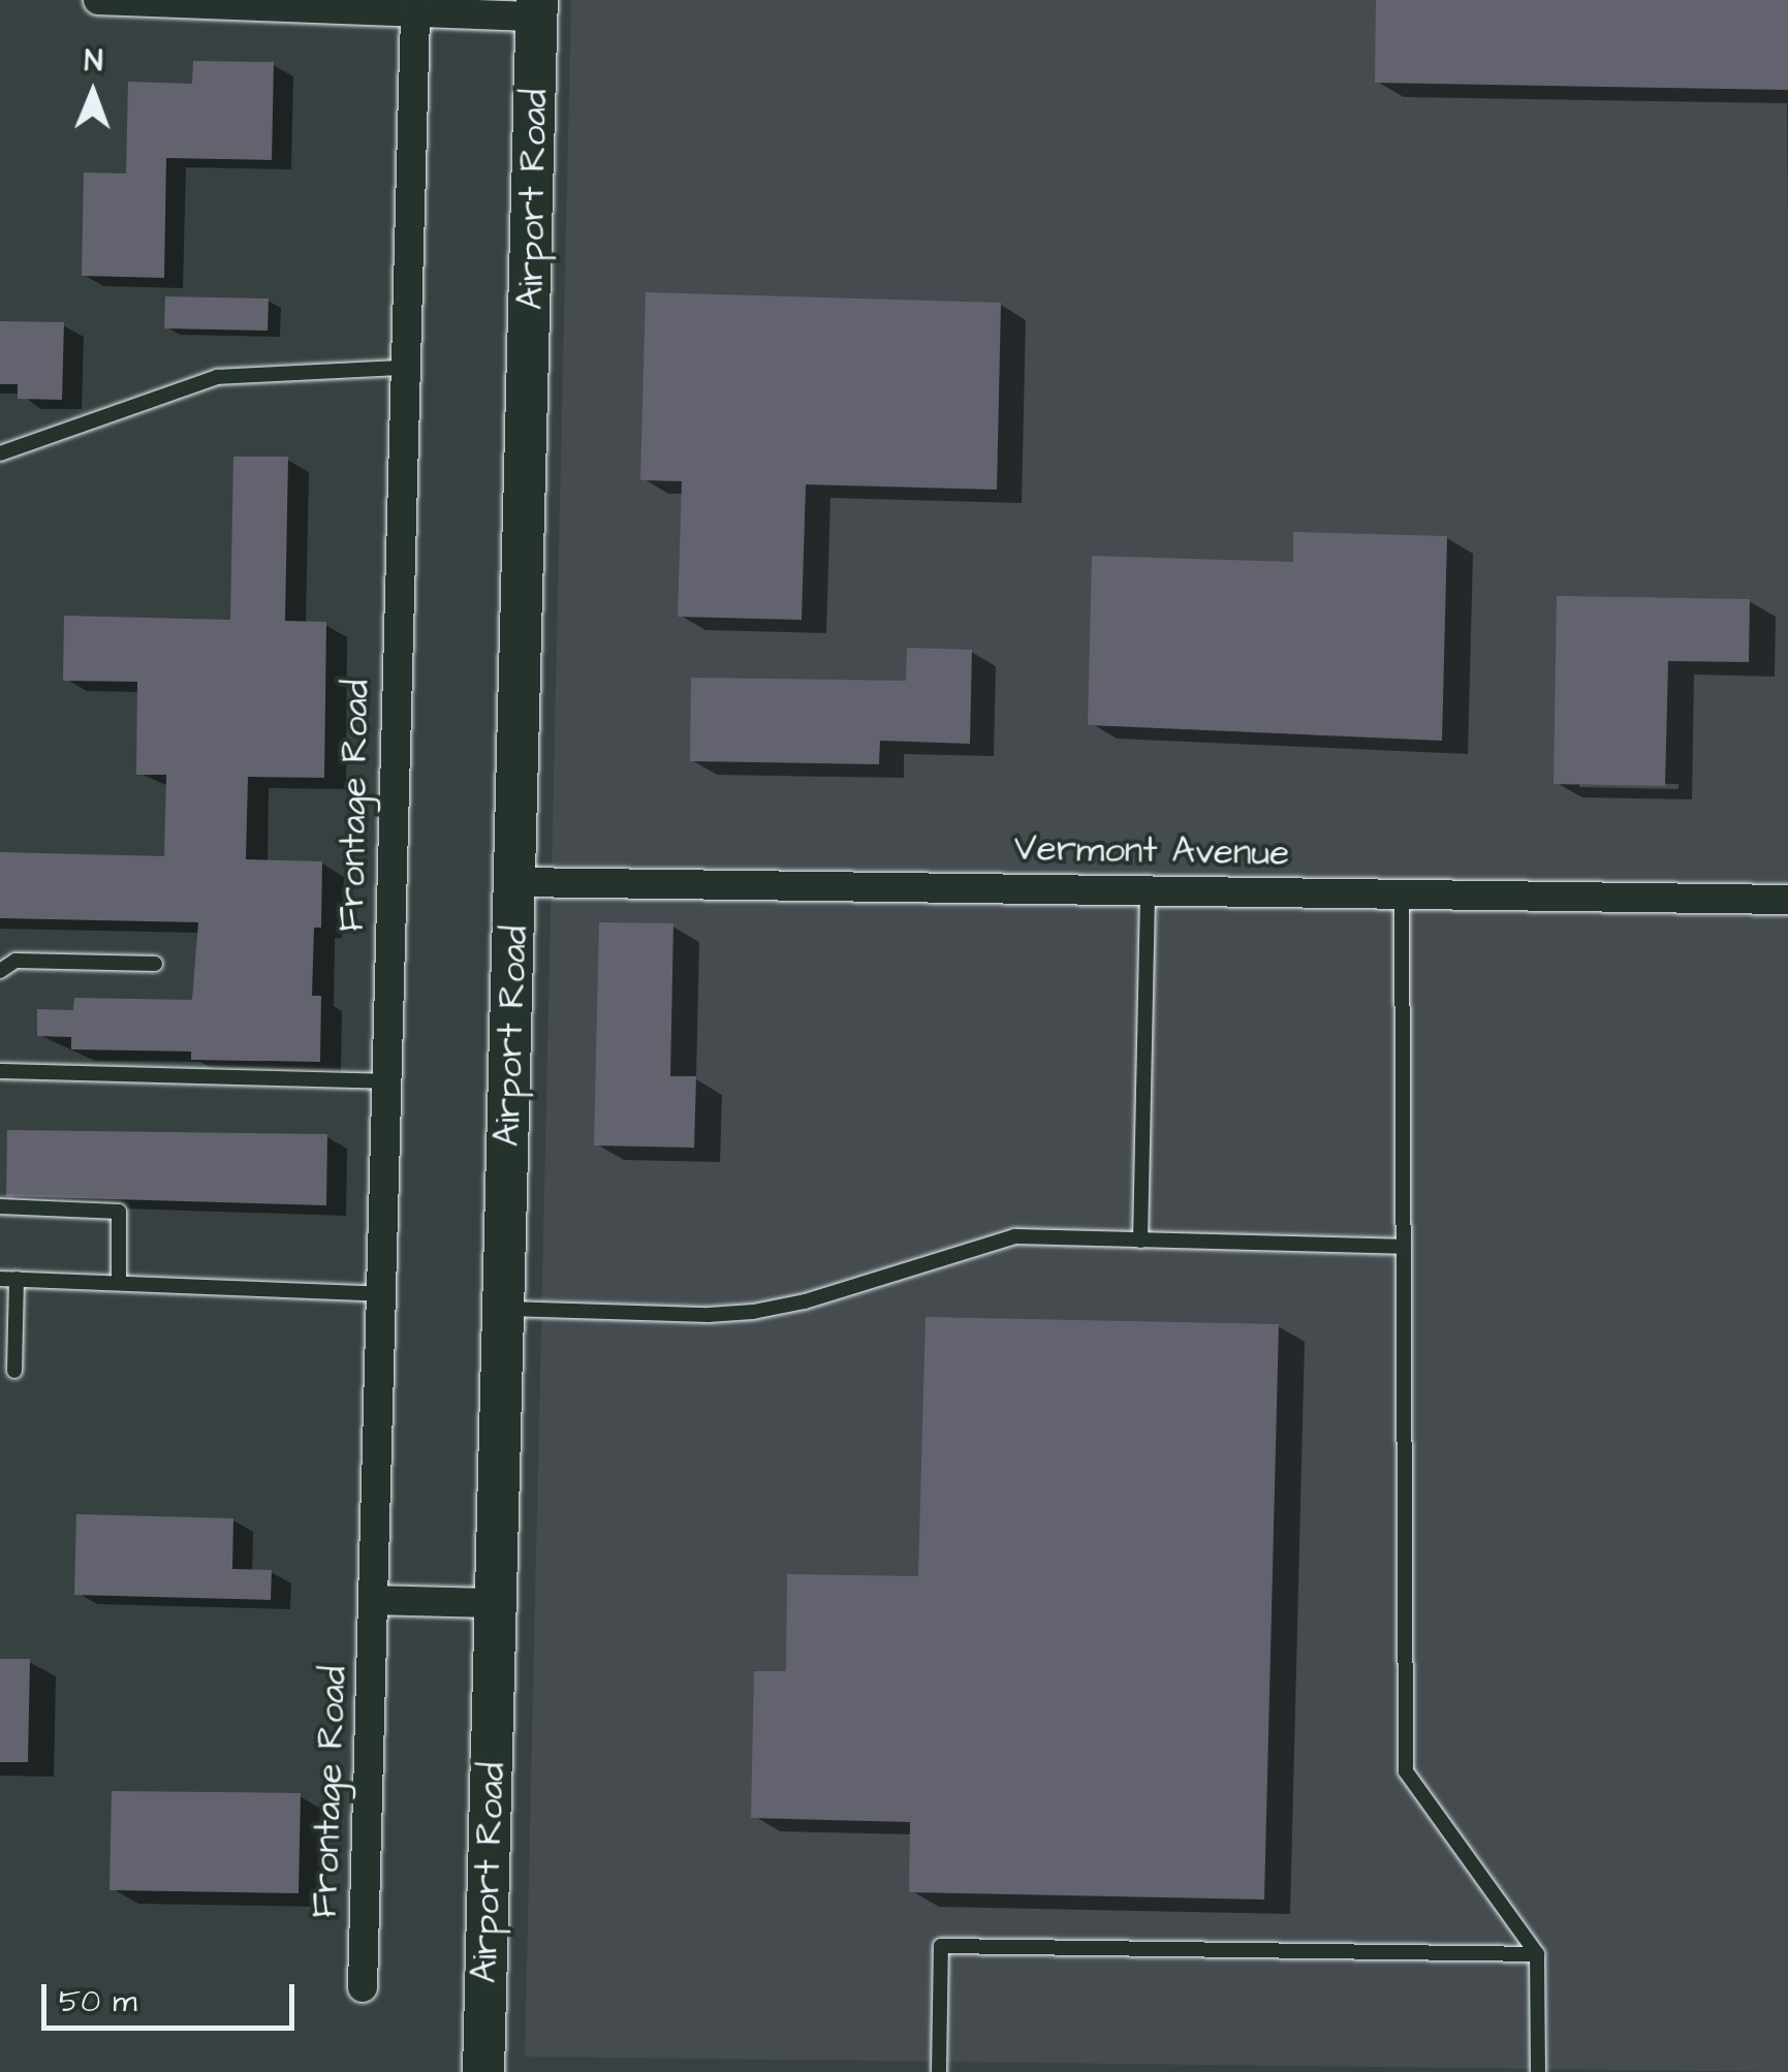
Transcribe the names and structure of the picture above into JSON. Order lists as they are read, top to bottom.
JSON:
{
  "streets": {
    "main road": ["Airport Road"],
    "street": ["Frontage Road", "Vermont Avenue"]
  },
  "crossings": [
    ["Airport Road", "Vermont Avenue"]
  ],
  "scale_bar": "50 m",
  "north": "top"
}
